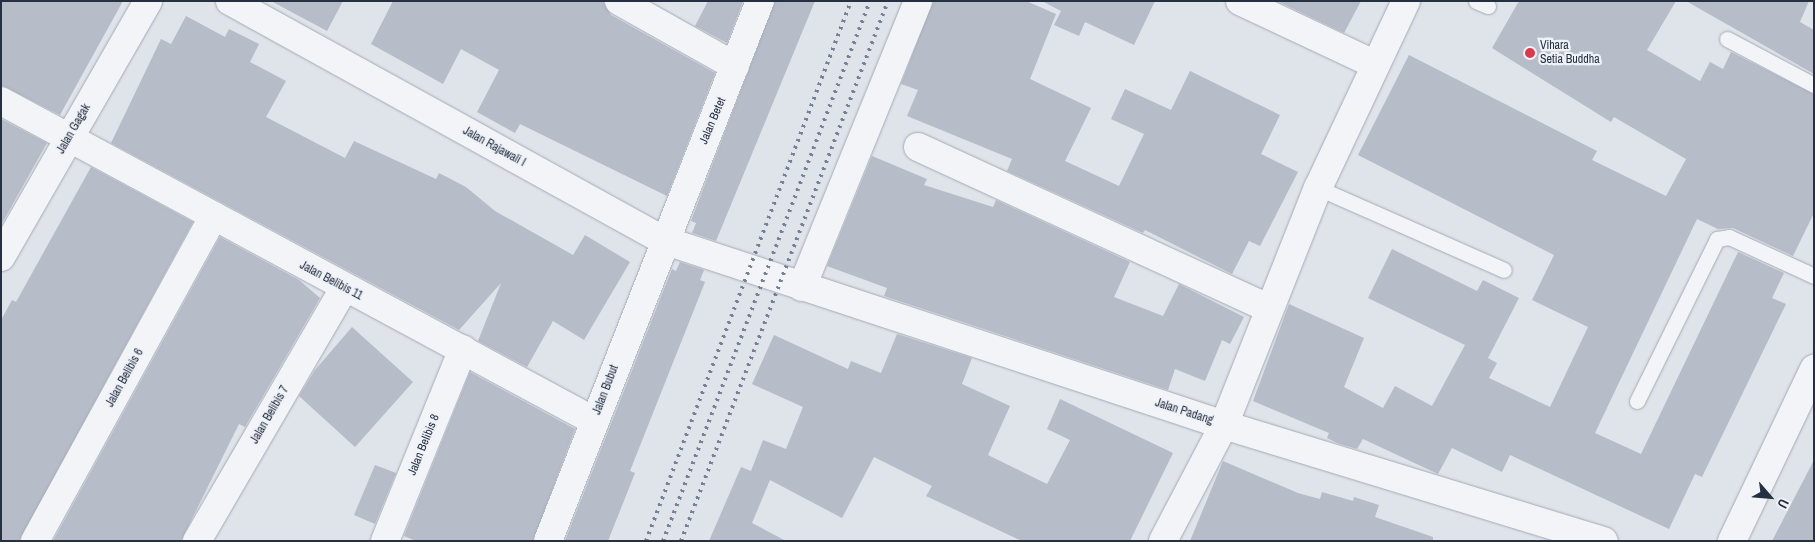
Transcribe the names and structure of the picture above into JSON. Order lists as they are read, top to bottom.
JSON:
{
  "streets": {
    "street": [
      "Jalan Betet",
      "Jalan Gagak",
      "Jalan Rajawali I",
      "Jalan Belibis 11",
      "Jalan Belibis 6",
      "Jalan Bubut",
      "Jalan Padang",
      "Jalan Belibis 7",
      "Jalan Belibis 8"
    ]
  },
  "crossings": [
    ["Jalan Betet", "Jalan Rajawali I"],
    ["Jalan Betet", "Jalan Bubut"],
    ["Jalan Gagak", "Jalan Belibis 11"],
    ["Jalan Rajawali I", "Jalan Bubut"],
    ["Jalan Rajawali I", "Jalan Padang"],
    ["Jalan Belibis 11", "Jalan Belibis 6"],
    ["Jalan Belibis 11", "Jalan Bubut"],
    ["Jalan Belibis 11", "Jalan Belibis 7"],
    ["Jalan Belibis 11", "Jalan Belibis 8"]
  ],
  "places": ["Vihara Setia Buddha"],
  "north": "bottom right"
}
